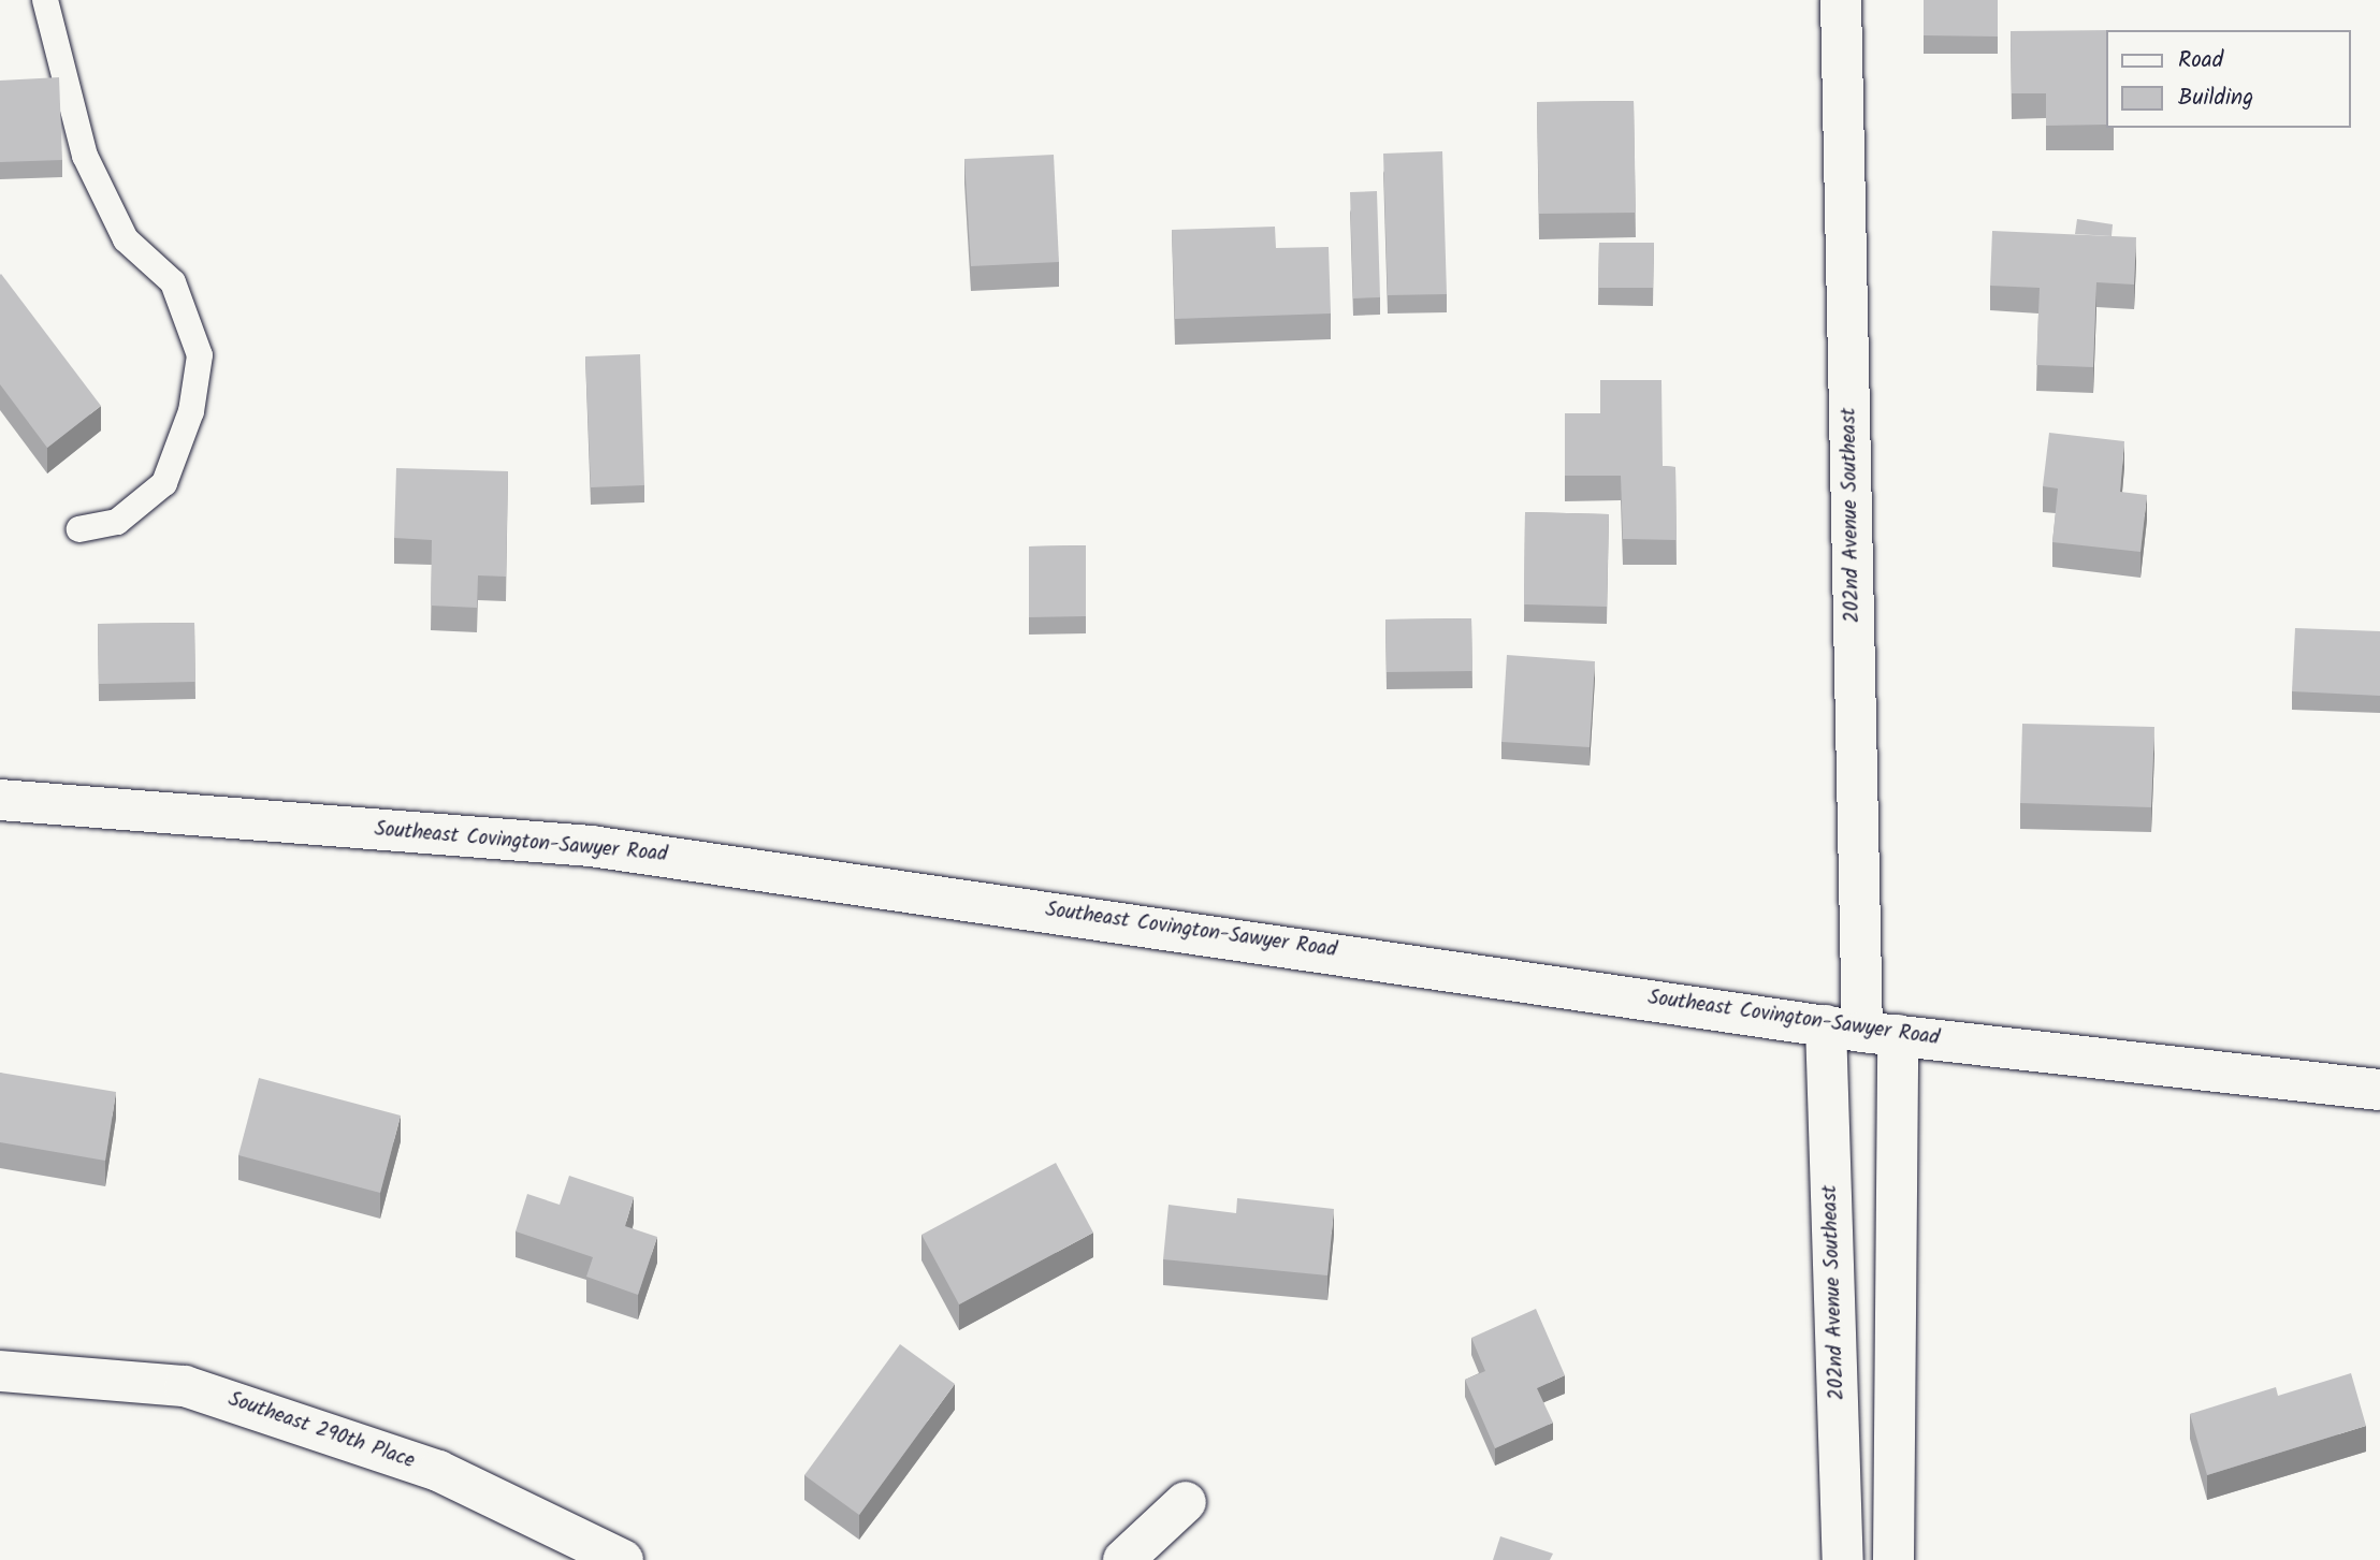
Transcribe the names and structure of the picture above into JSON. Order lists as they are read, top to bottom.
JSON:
{
  "streets": {
    "street": ["202nd Avenue Southeast", "Southeast Covington-Sawyer Road", "Southeast 290th Place"]
  },
  "crossings": [
    ["202nd Avenue Southeast", "Southeast Covington-Sawyer Road"]
  ],
  "legend": ["Road", "Building"]
}
